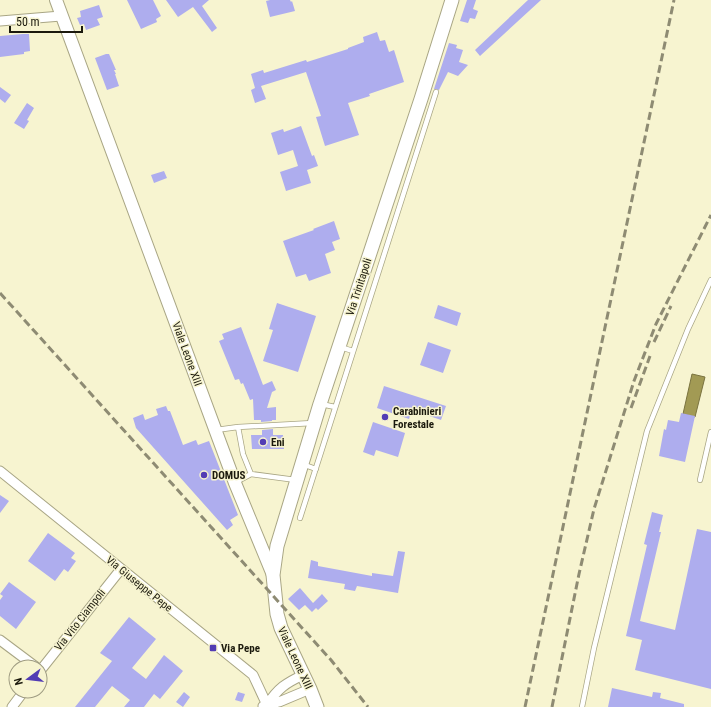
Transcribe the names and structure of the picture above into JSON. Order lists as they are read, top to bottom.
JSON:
{
  "streets": {
    "main road": ["Via Trinitapoli", "Viale Leone XIII"],
    "street": ["Via Giuseppe Pepe", "Via Vito Ciampoli"]
  },
  "crossings": [
    ["Via Trinitapoli", "Viale Leone XIII"],
    ["Via Giuseppe Pepe", "Via Vito Ciampoli"]
  ],
  "places": {
    "other": ["Carabinieri Forestale", "Eni", "DOMUS"],
    "transit": ["Via Pepe"]
  },
  "scale_bar": "50 m",
  "north": "left"
}
